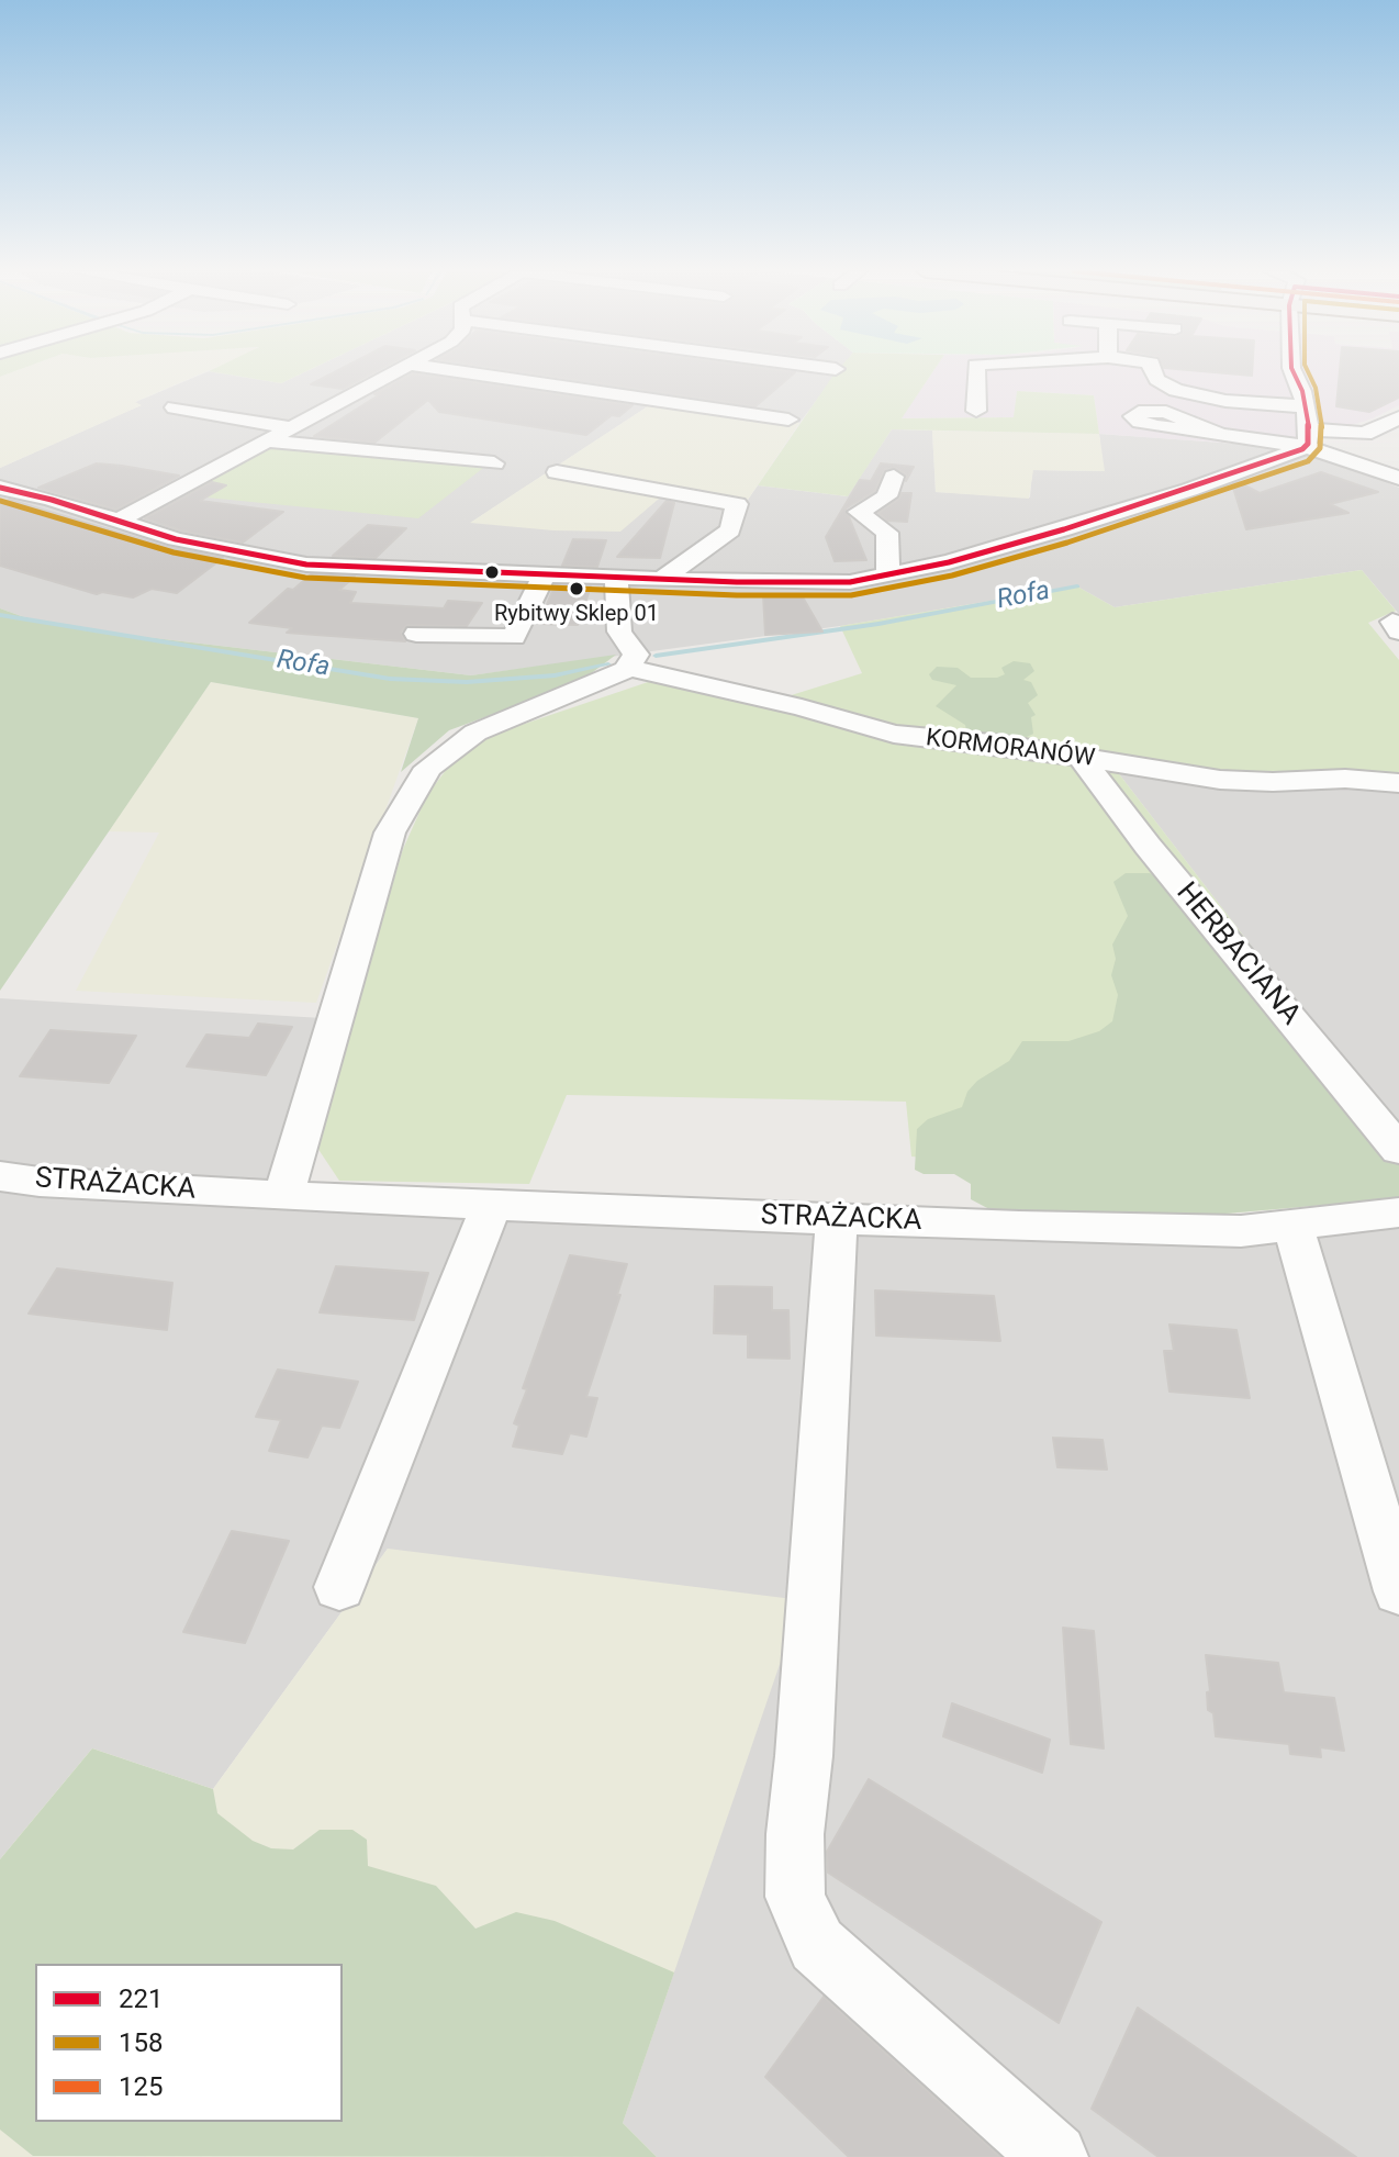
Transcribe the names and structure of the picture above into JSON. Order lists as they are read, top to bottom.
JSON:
{
  "streets": {
    "street": ["KORMORANÓW", "HERBACIANA", "STRAŻACKA"]
  },
  "crossings": [
    ["KORMORANÓW", "HERBACIANA"]
  ],
  "water": ["Rofa"],
  "places": ["Rybitwy Sklep 01"],
  "lines": ["transit line 221", "transit line 158"],
  "legend": ["221", "158", "125"]
}
